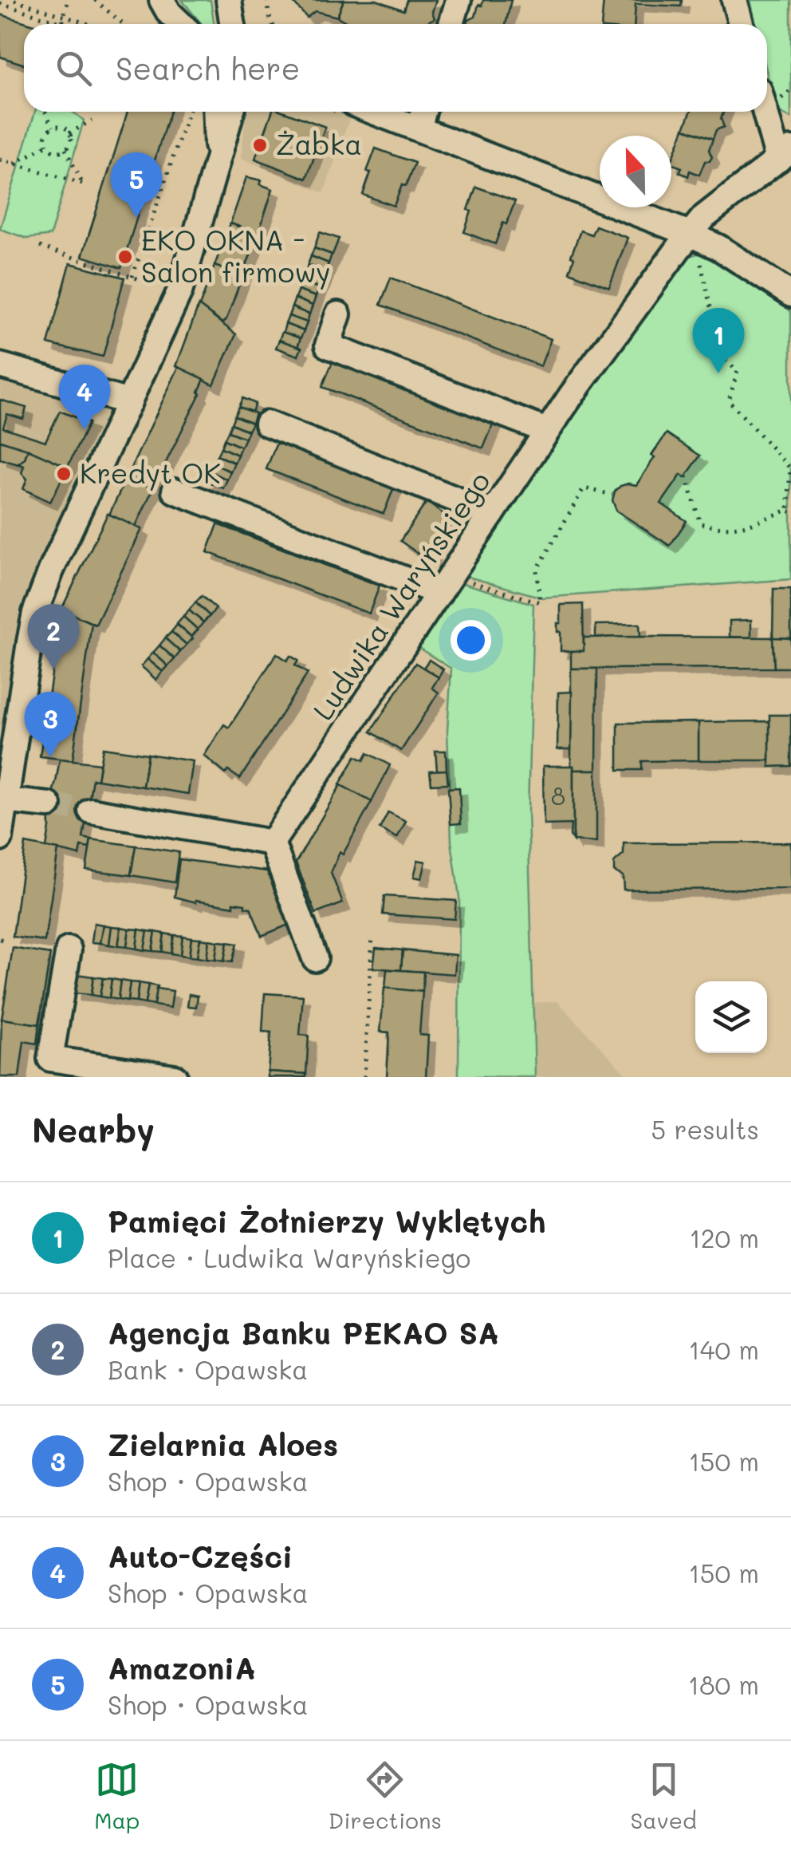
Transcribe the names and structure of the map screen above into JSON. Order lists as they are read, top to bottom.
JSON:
{
  "streets": {
    "street": ["Ludwika Waryńskiego"]
  },
  "places": ["Żabka", "EKO OKNA - Salon firmowy", "Kredyt OK"],
  "house_numbers": ["8"],
  "north": "top",
  "page": {
    "search": "Search here",
    "pins": [
      "5",
      "1",
      "4",
      "2",
      "3"
    ],
    "heading": ["Nearby", "5 results"],
    "list": [
      {
        "mark": "1",
        "name": "Pamięci Żołnierzy Wyklętych",
        "note": "Place · Ludwika Waryńskiego",
        "value": "120 m"
      },
      {
        "mark": "2",
        "name": "Agencja Banku PEKAO SA",
        "note": "Bank · Opawska",
        "value": "140 m"
      },
      {
        "mark": "3",
        "name": "Zielarnia Aloes",
        "note": "Shop · Opawska",
        "value": "150 m"
      },
      {
        "mark": "4",
        "name": "Auto-Części",
        "note": "Shop · Opawska",
        "value": "150 m"
      },
      {
        "mark": "5",
        "name": "AmazoniA",
        "note": "Shop · Opawska",
        "value": "180 m"
      }
    ],
    "nav": ["Map", "Directions", "Saved"]
  }
}
